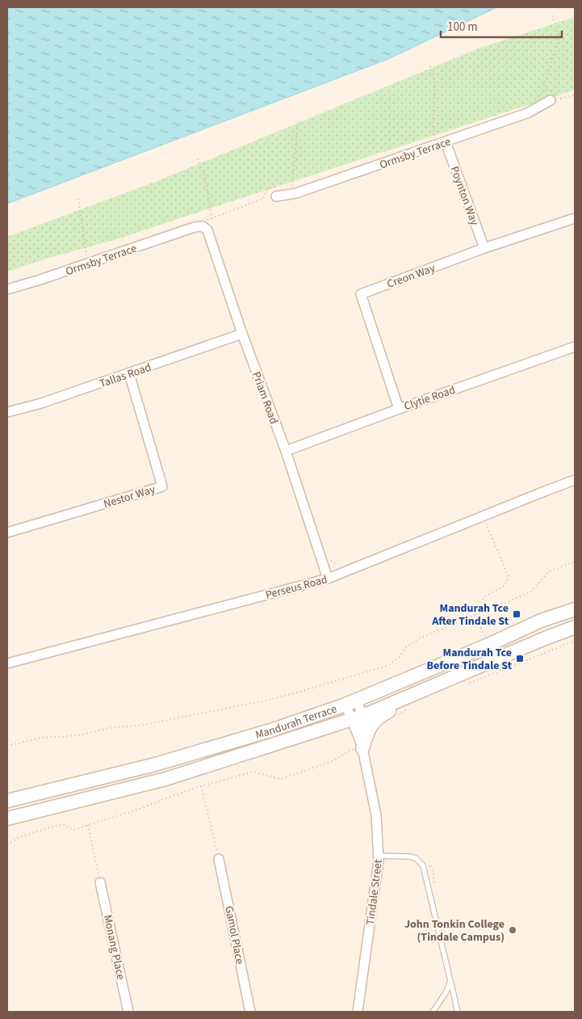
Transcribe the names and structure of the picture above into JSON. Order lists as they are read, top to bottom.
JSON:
{
  "streets": {
    "main road": ["Mandurah Terrace"],
    "street": [
      "Ormsby Terrace",
      "Poynton Way",
      "Creon Way",
      "Tallas Road",
      "Priam Road",
      "Clytie Road",
      "Nestor Way",
      "Perseus Road",
      "Tindale Street",
      "Gamol Place",
      "Monang Place"
    ]
  },
  "crossings": [
    ["Ormsby Terrace", "Poynton Way"],
    ["Ormsby Terrace", "Priam Road"],
    ["Poynton Way", "Creon Way"],
    ["Creon Way", "Clytie Road"],
    ["Tallas Road", "Priam Road"],
    ["Tallas Road", "Nestor Way"],
    ["Priam Road", "Clytie Road"],
    ["Priam Road", "Perseus Road"],
    ["Mandurah Terrace", "Tindale Street"]
  ],
  "places": {
    "transit": ["Mandurah Tce After Tindale St", "Mandurah Tce Before Tindale St"],
    "other": ["John Tonkin College (Tindale Campus)"]
  },
  "scale_bar": "100 m"
}
